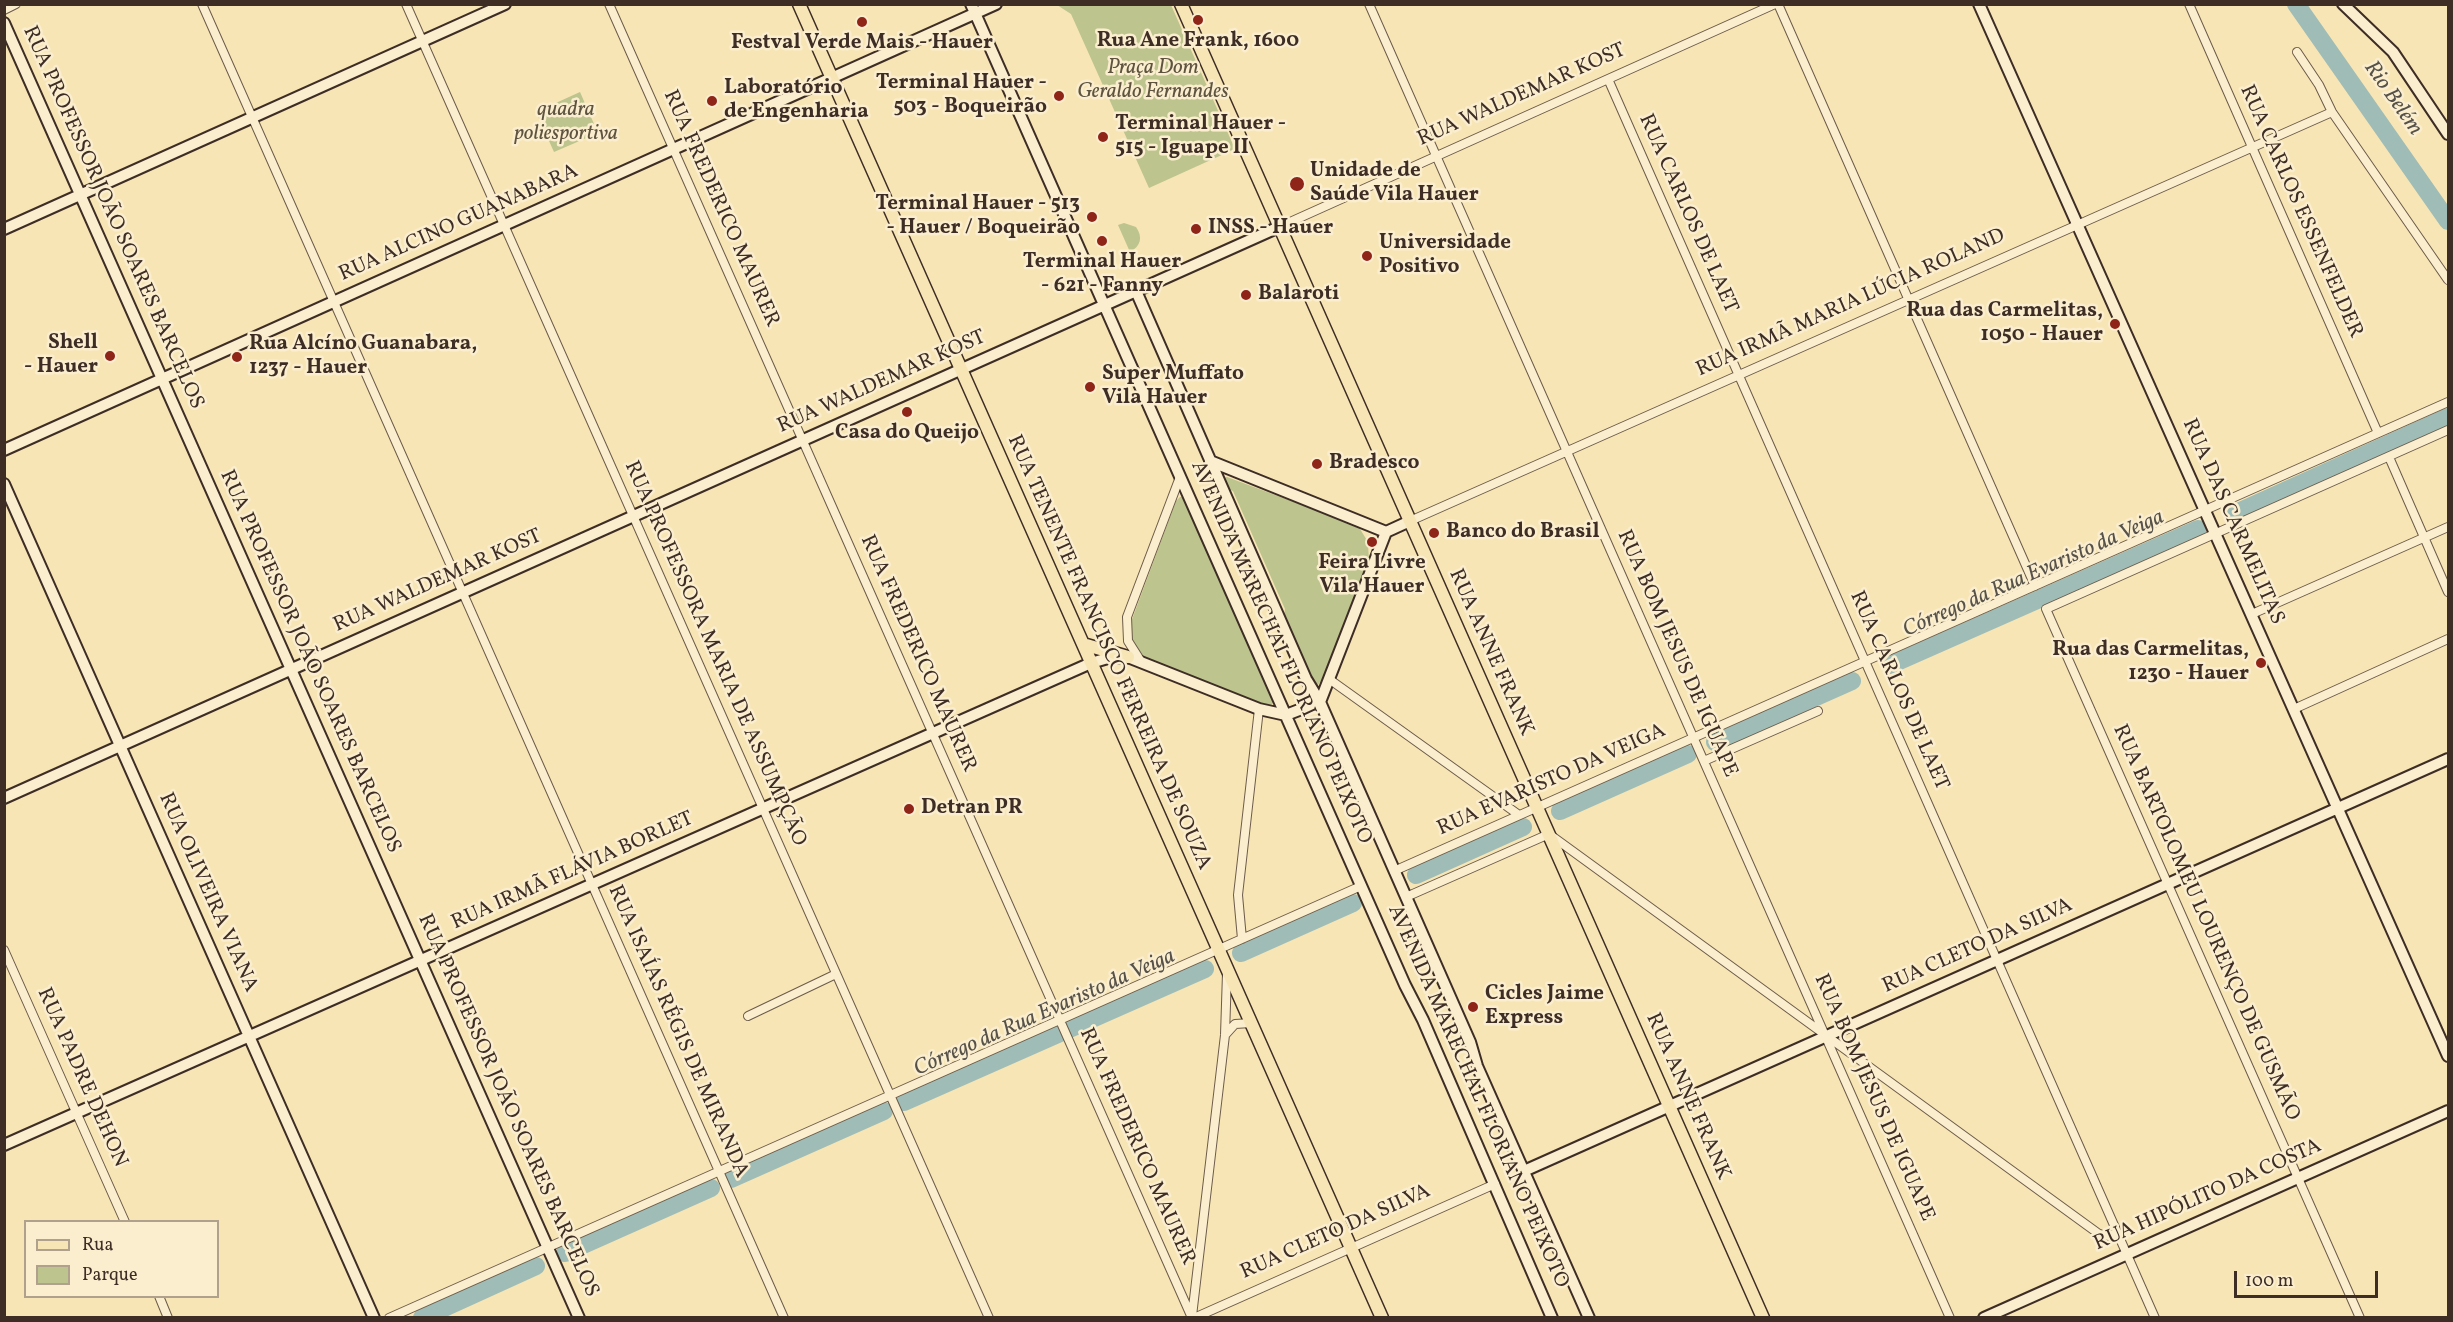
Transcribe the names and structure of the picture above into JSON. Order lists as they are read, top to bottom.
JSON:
{
  "streets": {
    "main road": ["RUA TENENTE FRANCISCO FERREIRA DE SOUZA", "RUA ANNE FRANK"],
    "street": [
      "RUA WALDEMAR KOST",
      "RUA FREDERICO MAURER",
      "RUA CARLOS ESSENFELDER",
      "RUA CARLOS DE LAET",
      "RUA PROFESSOR JOÃO SOARES BARCELOS",
      "RUA ALCINO GUANABARA",
      "RUA IRMÃ MARIA LÚCIA ROLAND",
      "RUA DAS CARMELITAS",
      "AVENIDA MARECHAL FLORIANO PEIXOTO",
      "RUA PROFESSORA MARIA DE ASSUMPÇÃO",
      "RUA BOM JESUS DE IGUAPE",
      "RUA EVARISTO DA VEIGA",
      "RUA IRMÃ FLÁVIA BORLET",
      "RUA OLIVEIRA VIANA",
      "RUA BARTOLOMEU LOURENÇO DE GUSMÃO",
      "RUA CLETO DA SILVA",
      "RUA ISAÍAS RÉGIS DE MIRANDA",
      "RUA PADRE DEHON",
      "RUA HIPÓLITO DA COSTA"
    ]
  },
  "crossings": [
    ["RUA WALDEMAR KOST", "RUA FREDERICO MAURER"],
    ["RUA WALDEMAR KOST", "RUA CARLOS DE LAET"],
    ["RUA WALDEMAR KOST", "RUA PROFESSOR JOÃO SOARES BARCELOS"],
    ["RUA WALDEMAR KOST", "RUA TENENTE FRANCISCO FERREIRA DE SOUZA"],
    ["RUA WALDEMAR KOST", "AVENIDA MARECHAL FLORIANO PEIXOTO"],
    ["RUA WALDEMAR KOST", "RUA ANNE FRANK"],
    ["RUA WALDEMAR KOST", "RUA PROFESSORA MARIA DE ASSUMPÇÃO"],
    ["RUA WALDEMAR KOST", "RUA BOM JESUS DE IGUAPE"],
    ["RUA WALDEMAR KOST", "RUA OLIVEIRA VIANA"],
    ["RUA WALDEMAR KOST", "RUA ISAÍAS RÉGIS DE MIRANDA"],
    ["RUA FREDERICO MAURER", "RUA ALCINO GUANABARA"],
    ["RUA FREDERICO MAURER", "RUA IRMÃ FLÁVIA BORLET"],
    ["RUA FREDERICO MAURER", "RUA CLETO DA SILVA"],
    ["RUA CARLOS ESSENFELDER", "RUA IRMÃ MARIA LÚCIA ROLAND"],
    ["RUA CARLOS ESSENFELDER", "RUA EVARISTO DA VEIGA"],
    ["RUA CARLOS DE LAET", "RUA IRMÃ MARIA LÚCIA ROLAND"],
    ["RUA CARLOS DE LAET", "RUA EVARISTO DA VEIGA"],
    ["RUA CARLOS DE LAET", "RUA CLETO DA SILVA"],
    ["RUA CARLOS DE LAET", "RUA HIPÓLITO DA COSTA"],
    ["RUA PROFESSOR JOÃO SOARES BARCELOS", "RUA ALCINO GUANABARA"],
    ["RUA PROFESSOR JOÃO SOARES BARCELOS", "RUA IRMÃ FLÁVIA BORLET"],
    ["RUA ALCINO GUANABARA", "RUA TENENTE FRANCISCO FERREIRA DE SOUZA"],
    ["RUA ALCINO GUANABARA", "AVENIDA MARECHAL FLORIANO PEIXOTO"],
    ["RUA ALCINO GUANABARA", "RUA PROFESSORA MARIA DE ASSUMPÇÃO"],
    ["RUA ALCINO GUANABARA", "RUA ISAÍAS RÉGIS DE MIRANDA"],
    ["RUA IRMÃ MARIA LÚCIA ROLAND", "RUA DAS CARMELITAS"],
    ["RUA IRMÃ MARIA LÚCIA ROLAND", "RUA ANNE FRANK"],
    ["RUA IRMÃ MARIA LÚCIA ROLAND", "RUA BOM JESUS DE IGUAPE"],
    ["RUA DAS CARMELITAS", "RUA EVARISTO DA VEIGA"],
    ["RUA DAS CARMELITAS", "RUA BARTOLOMEU LOURENÇO DE GUSMÃO"],
    ["RUA DAS CARMELITAS", "RUA CLETO DA SILVA"],
    ["RUA TENENTE FRANCISCO FERREIRA DE SOUZA", "RUA IRMÃ FLÁVIA BORLET"],
    ["RUA TENENTE FRANCISCO FERREIRA DE SOUZA", "RUA CLETO DA SILVA"],
    ["AVENIDA MARECHAL FLORIANO PEIXOTO", "RUA EVARISTO DA VEIGA"],
    ["AVENIDA MARECHAL FLORIANO PEIXOTO", "RUA CLETO DA SILVA"],
    ["RUA ANNE FRANK", "RUA EVARISTO DA VEIGA"],
    ["RUA ANNE FRANK", "RUA CLETO DA SILVA"],
    ["RUA PROFESSORA MARIA DE ASSUMPÇÃO", "RUA IRMÃ FLÁVIA BORLET"],
    ["RUA BOM JESUS DE IGUAPE", "RUA EVARISTO DA VEIGA"],
    ["RUA BOM JESUS DE IGUAPE", "RUA CLETO DA SILVA"],
    ["RUA IRMÃ FLÁVIA BORLET", "RUA OLIVEIRA VIANA"],
    ["RUA IRMÃ FLÁVIA BORLET", "RUA ISAÍAS RÉGIS DE MIRANDA"],
    ["RUA IRMÃ FLÁVIA BORLET", "RUA PADRE DEHON"],
    ["RUA BARTOLOMEU LOURENÇO DE GUSMÃO", "RUA CLETO DA SILVA"],
    ["RUA BARTOLOMEU LOURENÇO DE GUSMÃO", "RUA HIPÓLITO DA COSTA"]
  ],
  "water": ["Rio Belém", "Córrego da Rua Evaristo da Veiga"],
  "parks": ["Praça Dom Geraldo Fernandes", "quadra poliesportiva"],
  "places": [
    "Rua Ane Frank, 1600",
    "Festval Verde Mais - Hauer",
    "Terminal Hauer - 503 - Boqueirão",
    "Laboratório de Engenharia",
    "Terminal Hauer - 515 - Iguape II",
    "Unidade de Saúde Vila Hauer",
    "Terminal Hauer - 513 - Hauer / Boqueirão",
    "INSS - Hauer",
    "Terminal Hauer - 621 - Fanny",
    "Universidade Positivo",
    "Balaroti",
    "Rua das Carmelitas, 1050 - Hauer",
    "Shell - Hauer",
    "Rua Alcíno Guanabara, 1237 - Hauer",
    "Super Muffato Vila Hauer",
    "Casa do Queijo",
    "Bradesco",
    "Banco do Brasil",
    "Feira Livre Vila Hauer",
    "Rua das Carmelitas, 1230 - Hauer",
    "Detran PR",
    "Cicles Jaime Express"
  ],
  "legend": ["Rua", "Parque"],
  "scale_bar": "100 m"
}
